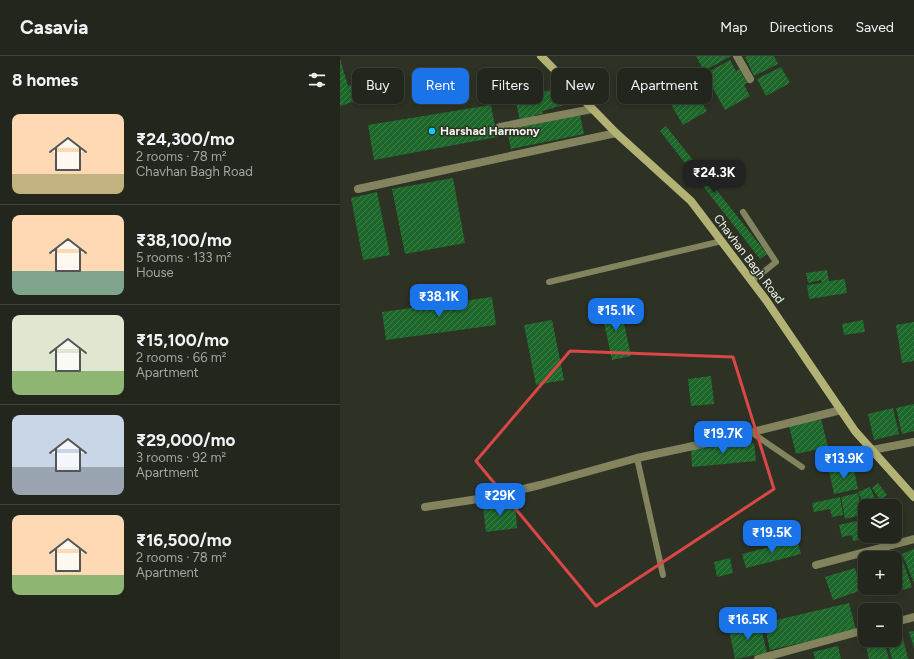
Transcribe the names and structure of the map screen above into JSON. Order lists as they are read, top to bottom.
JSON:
{
  "streets": {
    "street": ["Chavhan Bagh Road"]
  },
  "places": ["Harshad Harmony"],
  "page": {
    "header": "Casavia",
    "nav": ["Map", "Directions", "Saved"],
    "heading": "8 homes",
    "chip": [
      "Buy",
      "Rent",
      "Filters",
      "New",
      "Apartment"
    ],
    "list": [
      {
        "name": "₹24,300/mo",
        "note": "2 rooms · 78 m² · Chavhan Bagh Road"
      },
      {
        "name": "₹38,100/mo",
        "note": "5 rooms · 133 m² · House"
      },
      {
        "name": "₹15,100/mo",
        "note": "2 rooms · 66 m² · Apartment"
      },
      {
        "name": "₹29,000/mo",
        "note": "3 rooms · 92 m² · Apartment"
      },
      {
        "name": "₹16,500/mo",
        "note": "2 rooms · 78 m² · Apartment"
      }
    ],
    "price": [
      "₹24.3K",
      "₹38.1K",
      "₹15.1K",
      "₹19.7K",
      "₹13.9K",
      "₹29K",
      "₹19.5K",
      "₹16.5K"
    ],
    "map_buttons": ["+", "−"]
  }
}
